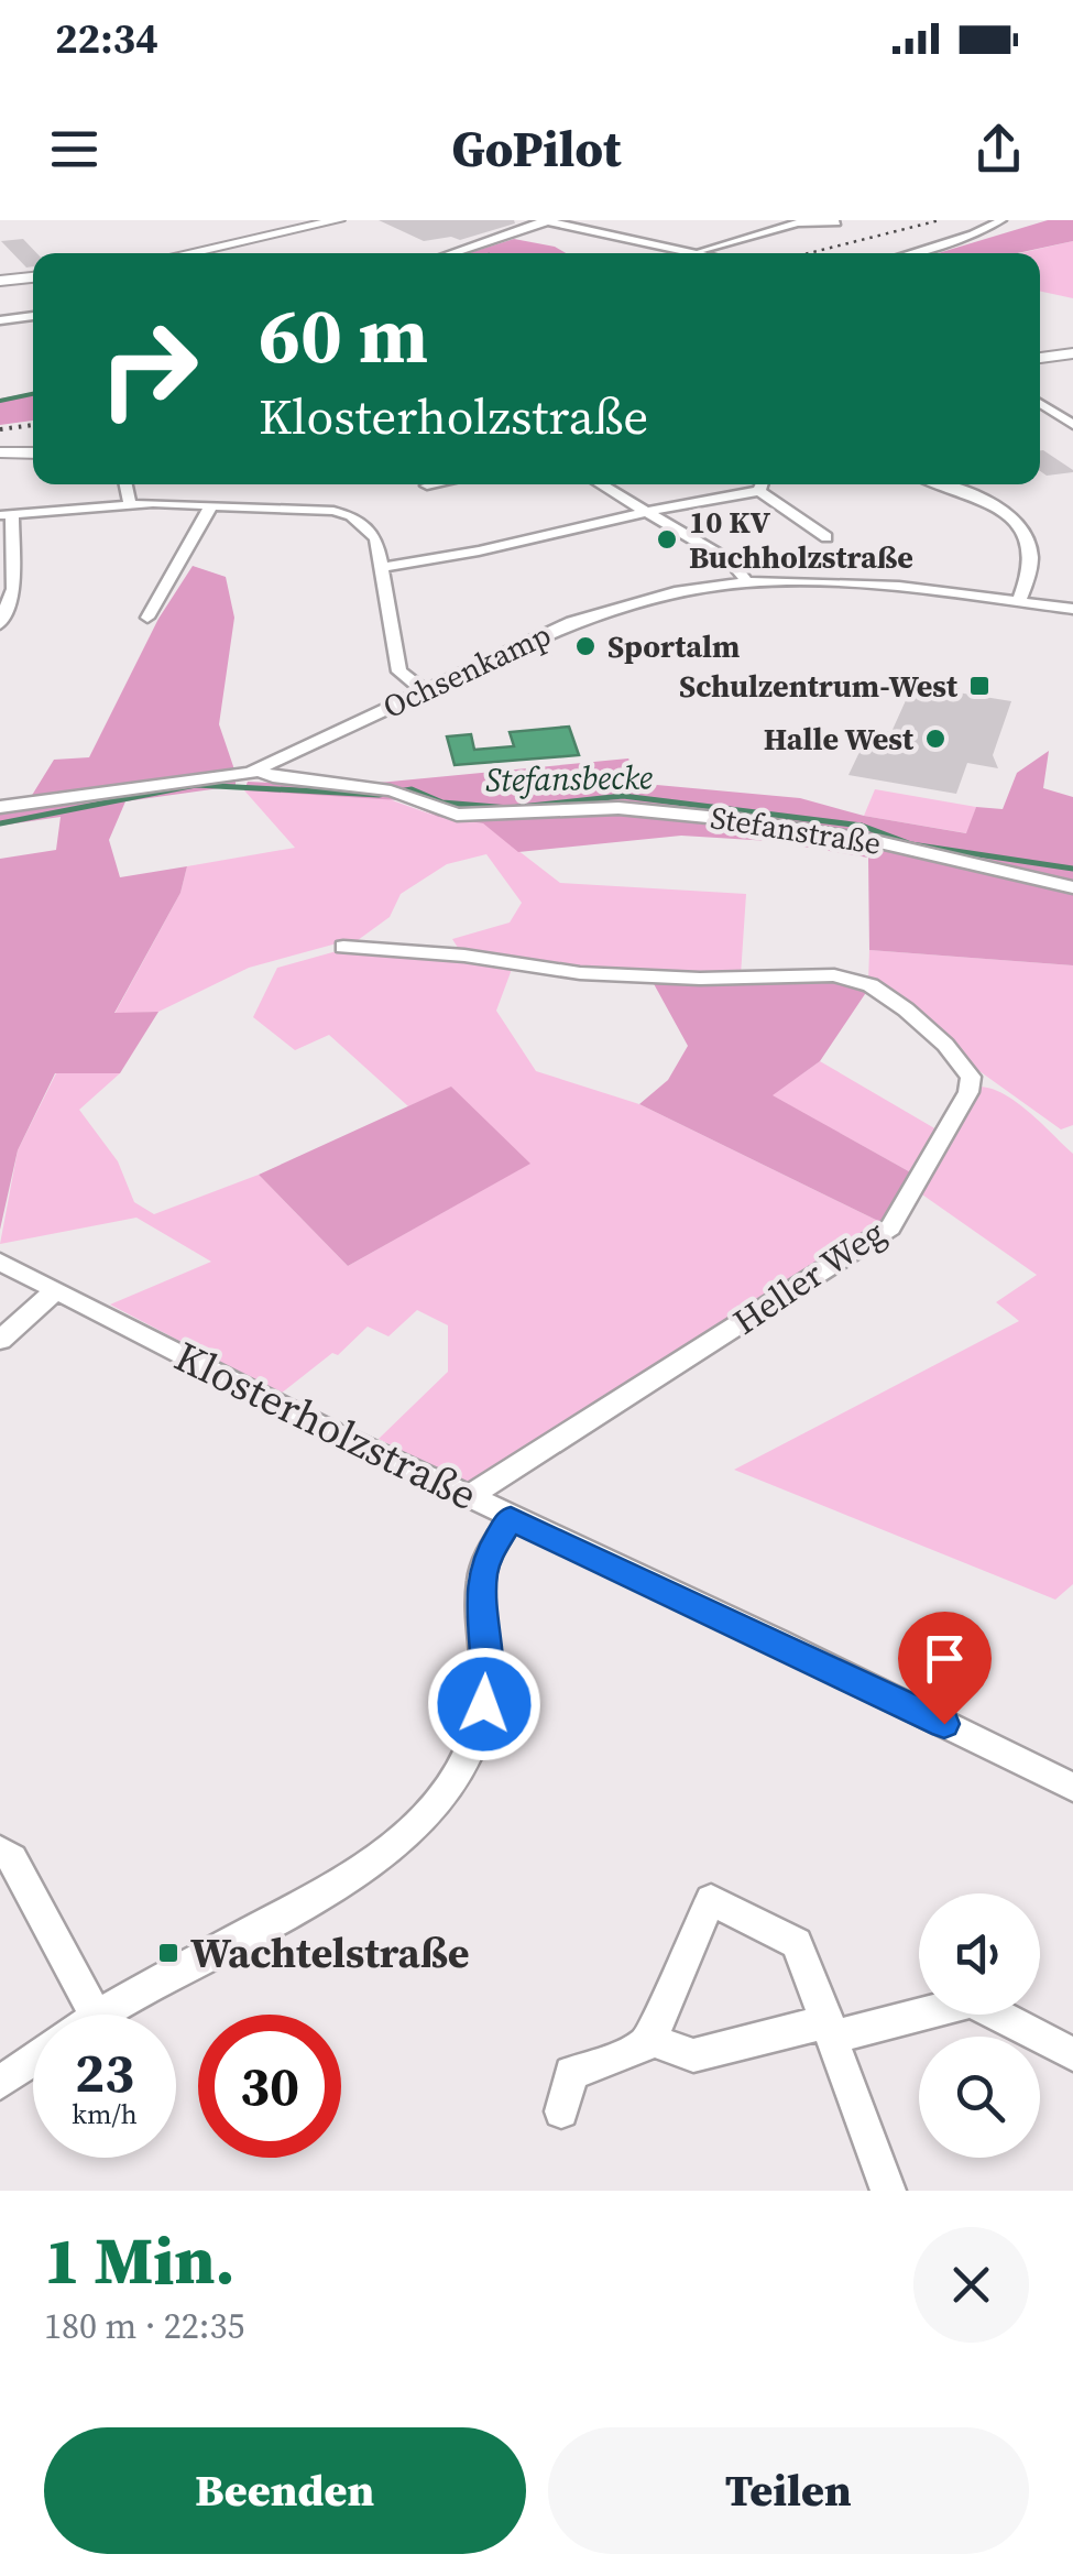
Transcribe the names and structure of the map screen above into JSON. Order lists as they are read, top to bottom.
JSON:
{
  "streets": {
    "street": [
      "Ochsenkamp",
      "Stefanstraße",
      "Heller Weg",
      "Klosterholzstraße"
    ]
  },
  "crossings": [
    ["Ochsenkamp", "Stefanstraße"],
    ["Heller Weg", "Klosterholzstraße"]
  ],
  "water": ["Stefansbecke"],
  "places": {
    "other": ["10 KV Buchholzstraße", "Sportalm", "Halle West"],
    "transit": ["Schulzentrum-West", "Wachtelstraße"]
  },
  "page": {
    "status": "22:34",
    "header": "GoPilot",
    "turn": ["60 m", "Klosterholzstraße"],
    "speed": "23 km/h",
    "limit": "30",
    "heading": ["1 Min.", "180 m · 22:35"],
    "buttons": ["Beenden", "Teilen"]
  }
}
